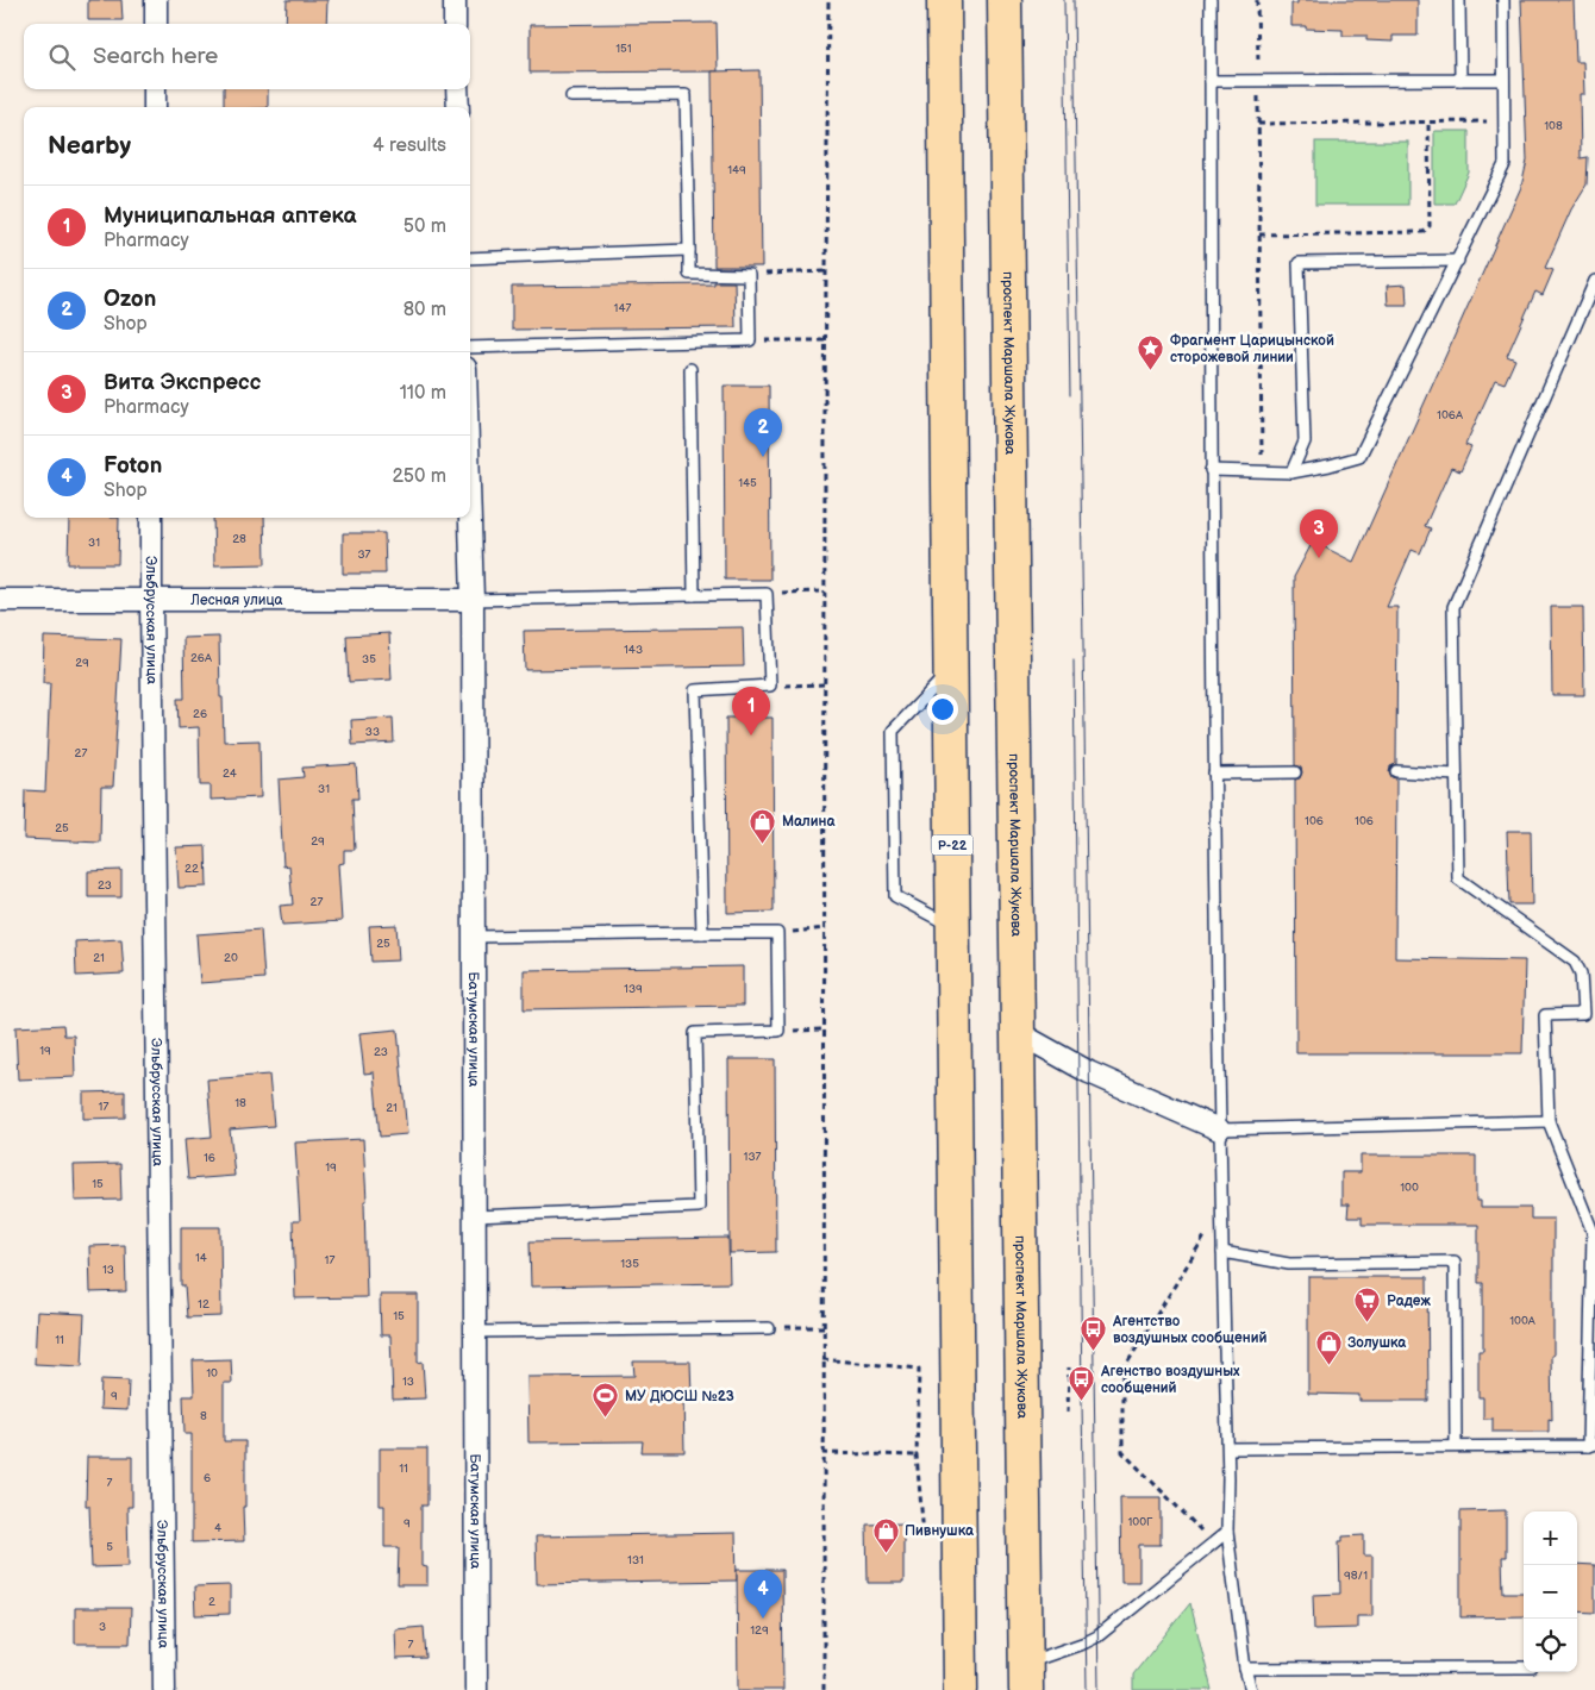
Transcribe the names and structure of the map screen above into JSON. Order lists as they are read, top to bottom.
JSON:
{
  "streets": {
    "highway": ["проспект Маршала Жукова", "Р-22"],
    "street": ["Лесная улица", "Эльбрусская улица", "Батумская улица"]
  },
  "crossings": [
    ["Лесная улица", "Эльбрусская улица"],
    ["Лесная улица", "Батумская улица"]
  ],
  "places": {
    "place": ["Фрагмент Царицынской сторожевой линии"],
    "shop": ["Малина", "Золушка", "Пивнушка"],
    "supermarket": ["Радеж"],
    "bus stop": ["Агентство воздушных сообщений", "Агенство воздушных сообщений"],
    "sports": ["МУ ДЮСШ №23"]
  },
  "house_numbers": [
    "151",
    "108",
    "149",
    "147",
    "106А",
    "145",
    "28",
    "31",
    "37",
    "143",
    "26А",
    "35",
    "29",
    "26",
    "33",
    "27",
    "24",
    "31",
    "106",
    "106",
    "25",
    "29",
    "22",
    "23",
    "27",
    "25",
    "21",
    "20",
    "139",
    "19",
    "23",
    "18",
    "17",
    "21",
    "137",
    "16",
    "19",
    "15",
    "100",
    "14",
    "17",
    "135",
    "13",
    "12",
    "15",
    "100А",
    "11",
    "10",
    "13",
    "9",
    "8",
    "11",
    "6",
    "7",
    "100Г",
    "9",
    "4",
    "5",
    "131",
    "98/1",
    "2",
    "3",
    "129",
    "7"
  ],
  "page": {
    "search": "Search here",
    "heading": ["Nearby", "4 results"],
    "list": [
      {
        "mark": "1",
        "name": "Муниципальная аптека",
        "note": "Pharmacy",
        "value": "50 m"
      },
      {
        "mark": "2",
        "name": "Ozon",
        "note": "Shop",
        "value": "80 m"
      },
      {
        "mark": "3",
        "name": "Вита Экспресс",
        "note": "Pharmacy",
        "value": "110 m"
      },
      {
        "mark": "4",
        "name": "Foton",
        "note": "Shop",
        "value": "250 m"
      }
    ],
    "pins": [
      "2",
      "3",
      "1",
      "4"
    ],
    "map_buttons": ["+", "−"]
  }
}
